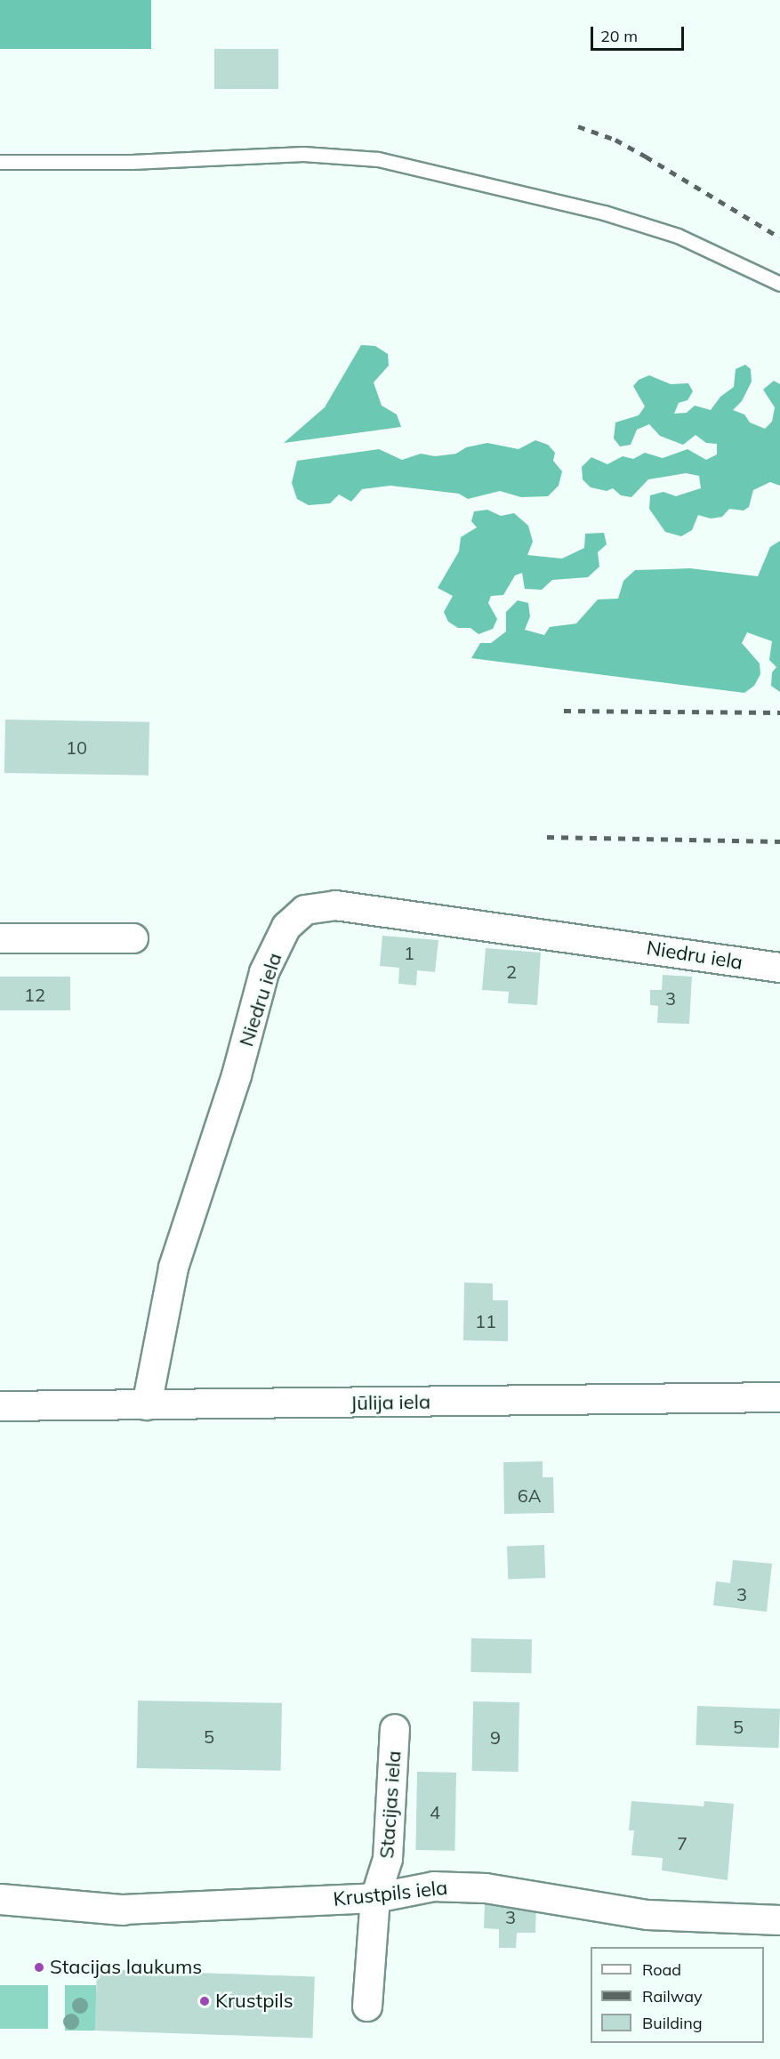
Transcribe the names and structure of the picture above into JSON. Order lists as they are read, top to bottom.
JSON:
{
  "streets": {
    "street": [
      "Niedru iela",
      "Jūlija iela",
      "Stacijas iela",
      "Krustpils iela"
    ]
  },
  "crossings": [
    ["Niedru iela", "Jūlija iela"],
    ["Stacijas iela", "Krustpils iela"]
  ],
  "places": ["Stacijas laukums", "Krustpils"],
  "house_numbers": [
    "10",
    "1",
    "2",
    "12",
    "3",
    "11",
    "6A",
    "3",
    "5",
    "5",
    "9",
    "4",
    "7",
    "3"
  ],
  "legend": ["Road", "Railway", "Building"],
  "scale_bar": "20 m"
}
